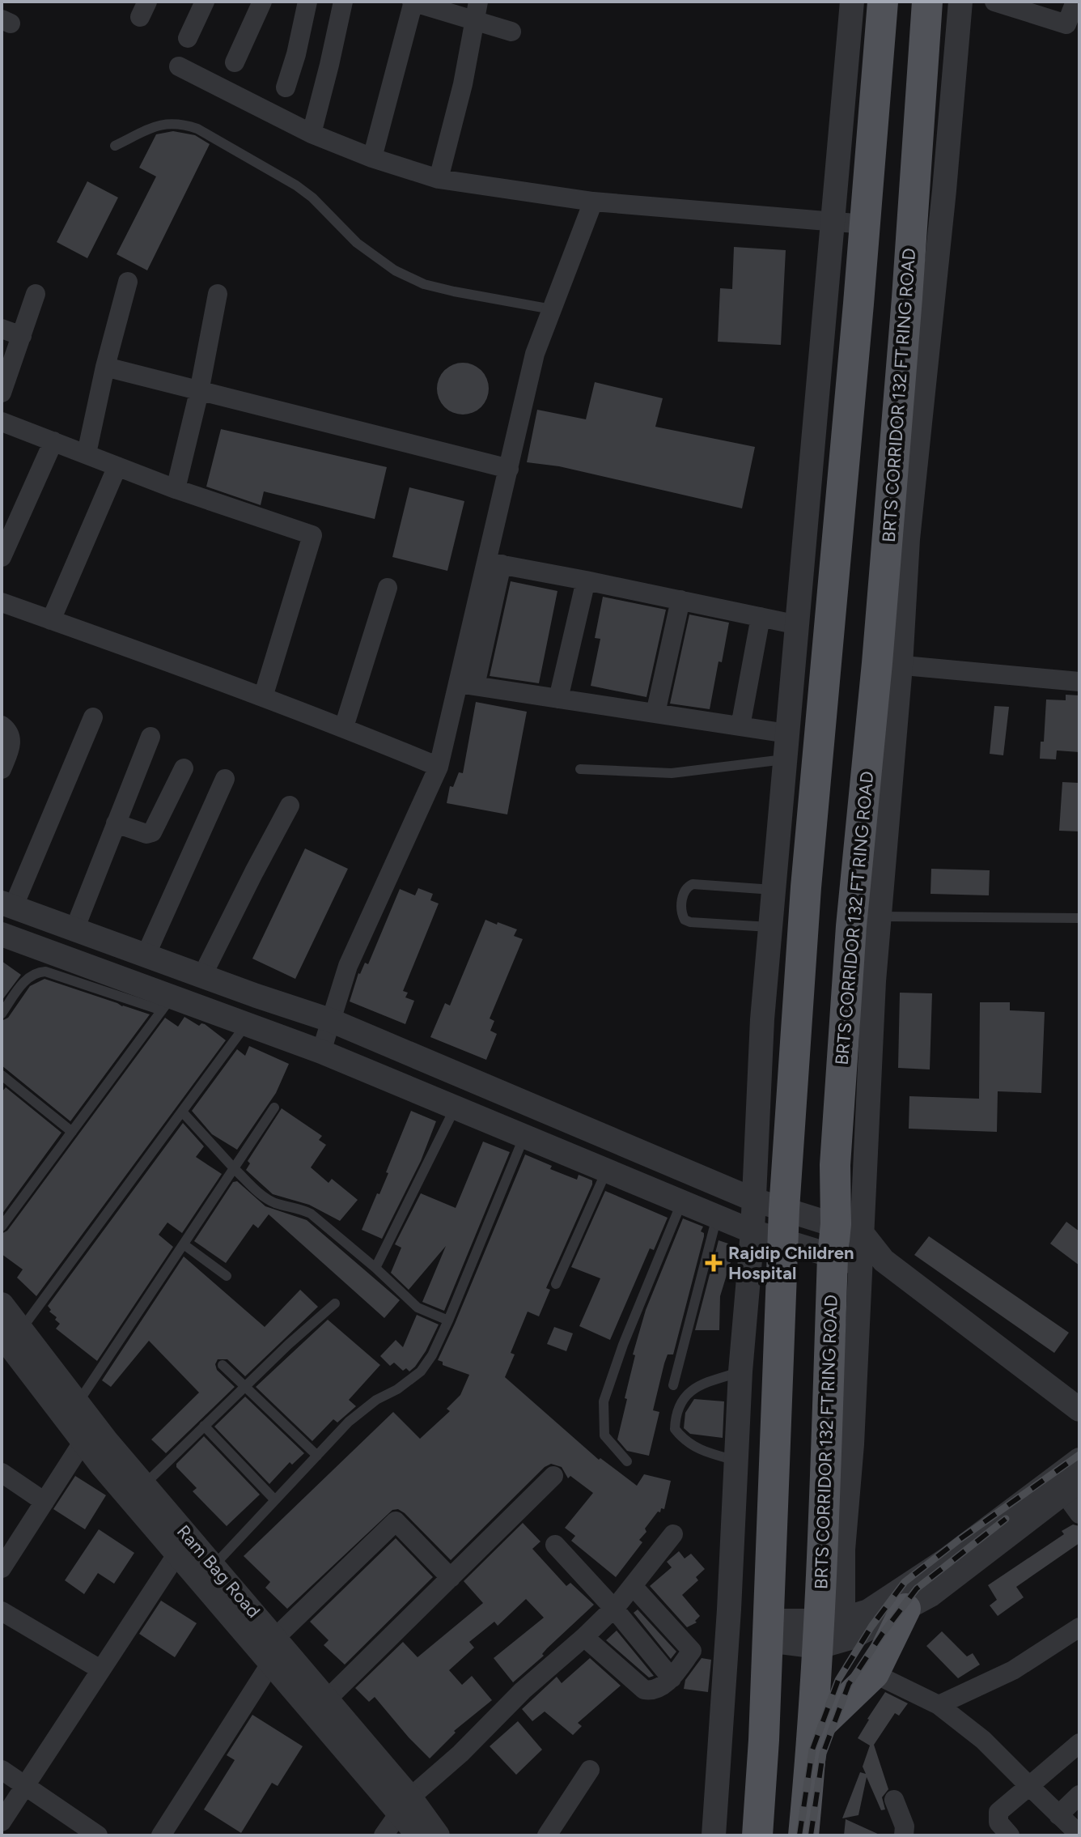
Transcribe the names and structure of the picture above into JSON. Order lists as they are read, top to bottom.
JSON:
{
  "streets": {
    "main road": ["BRTS CORRIDOR 132 FT RING ROAD"],
    "street": ["Ram Bag Road"]
  },
  "places": {
    "health": ["Rajdip Children Hospital"]
  }
}
